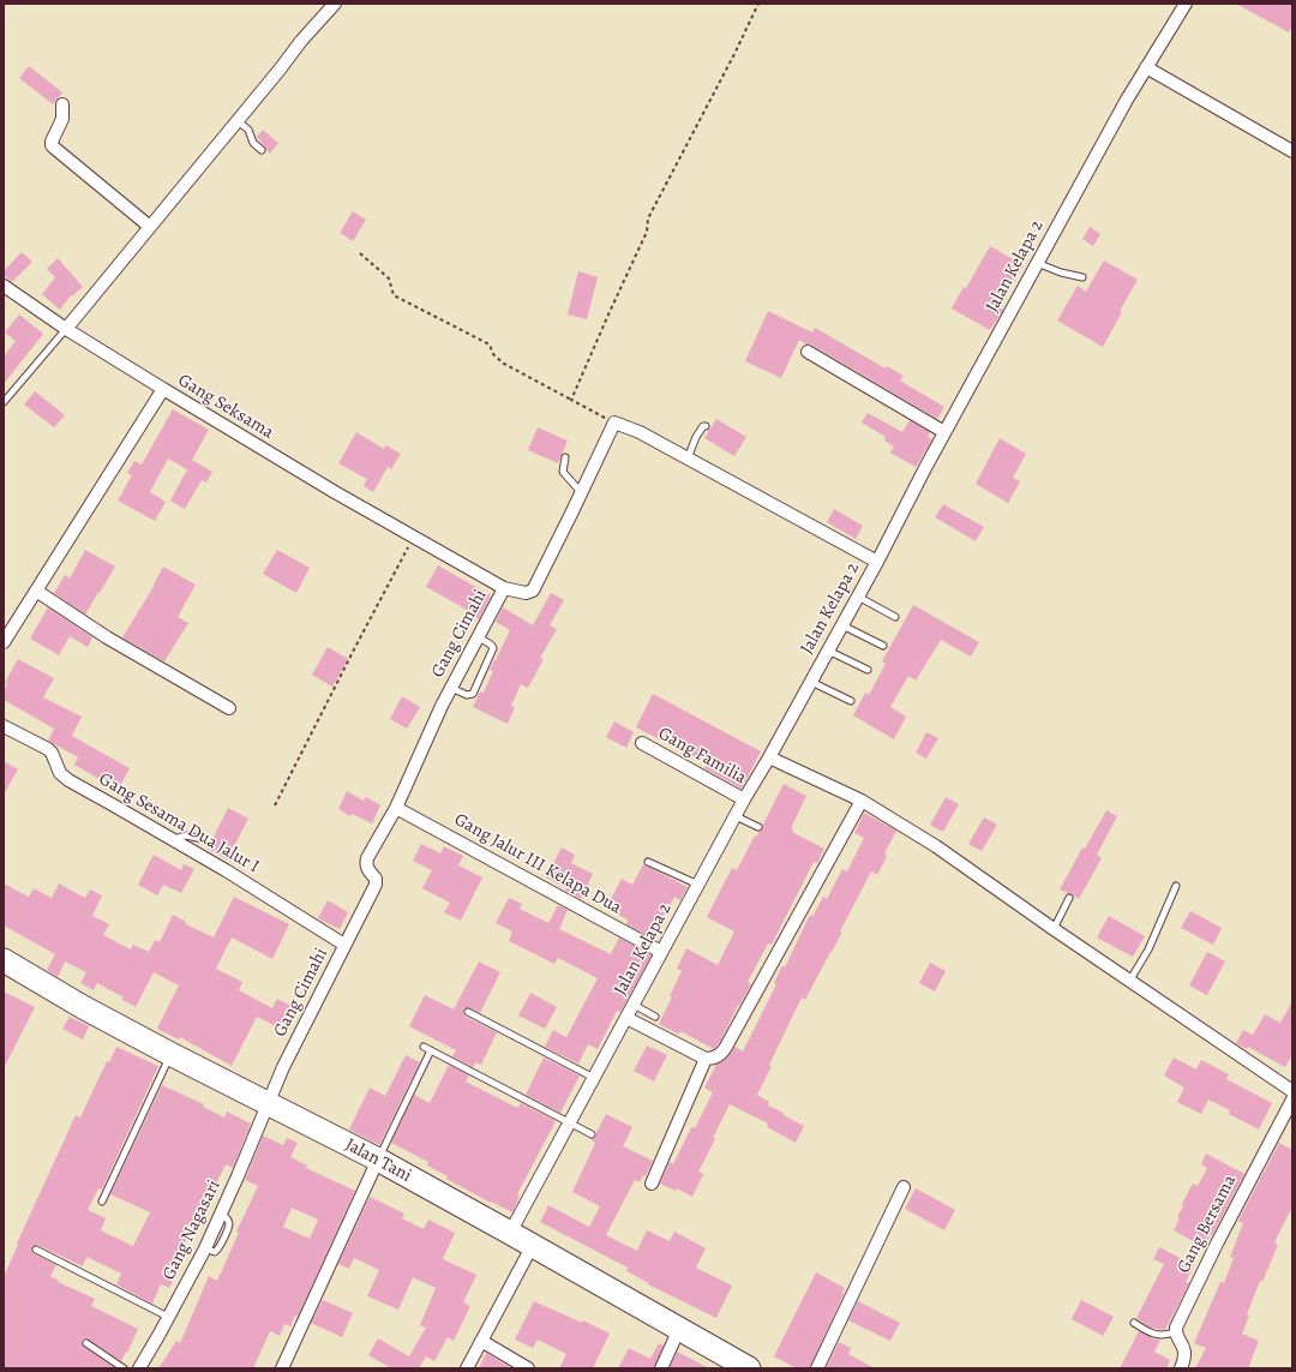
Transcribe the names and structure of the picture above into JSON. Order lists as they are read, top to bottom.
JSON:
{
  "streets": {
    "highway": ["Jalan Tani"],
    "street": [
      "Jalan Kelapa 2",
      "Gang Seksama",
      "Gang Cimahi",
      "Gang Familia",
      "Gang Sesama Dua Jalur I",
      "Gang Jalur III Kelapa Dua",
      "Gang Bersama",
      "Gang Nagasari"
    ]
  },
  "crossings": [
    ["Jalan Kelapa 2", "Gang Familia"],
    ["Jalan Kelapa 2", "Gang Jalur III Kelapa Dua"],
    ["Jalan Kelapa 2", "Jalan Tani"],
    ["Gang Seksama", "Gang Cimahi"],
    ["Gang Cimahi", "Gang Sesama Dua Jalur I"],
    ["Gang Cimahi", "Gang Jalur III Kelapa Dua"],
    ["Gang Cimahi", "Jalan Tani"],
    ["Gang Cimahi", "Gang Nagasari"],
    ["Jalan Tani", "Gang Nagasari"]
  ]
}
